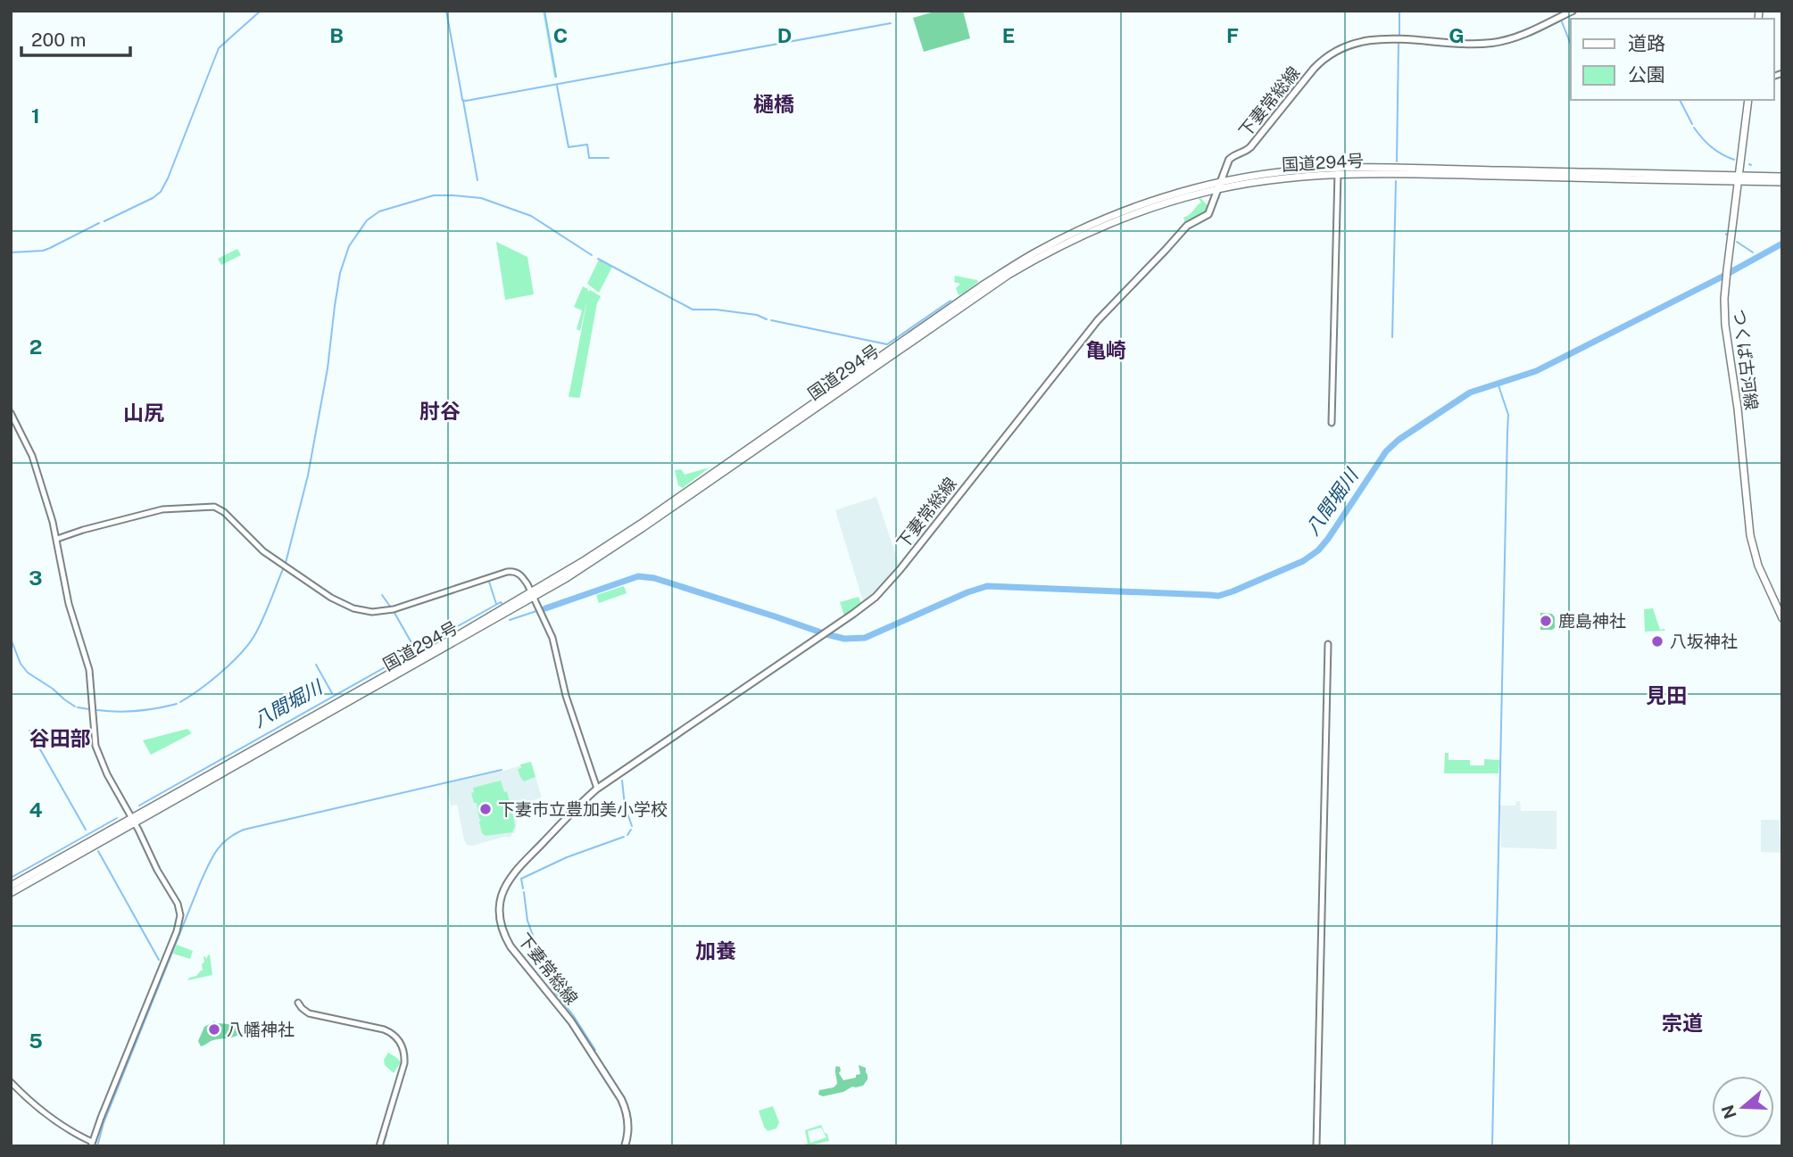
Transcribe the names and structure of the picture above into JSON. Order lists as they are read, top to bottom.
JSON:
{
  "streets": {
    "main road": ["下妻常総線", "国道294号", "つくば古河線"]
  },
  "crossings": [
    ["下妻常総線", "国道294号"],
    ["国道294号", "つくば古河線"]
  ],
  "districts": [
    "樋橋",
    "亀崎",
    "肘谷",
    "山尻",
    "見田",
    "谷田部",
    "加養",
    "宗道"
  ],
  "water": ["八間堀川"],
  "places": [
    "鹿島神社",
    "八坂神社",
    "下妻市立豊加美小学校",
    "八幡神社"
  ],
  "legend": ["道路", "公園"],
  "scale_bar": "200 m",
  "north": "left",
  "grid": {
    "columns": [
      "B",
      "C",
      "D",
      "E",
      "F",
      "G"
    ],
    "rows": [
      "1",
      "2",
      "3",
      "4",
      "5"
    ]
  }
}
